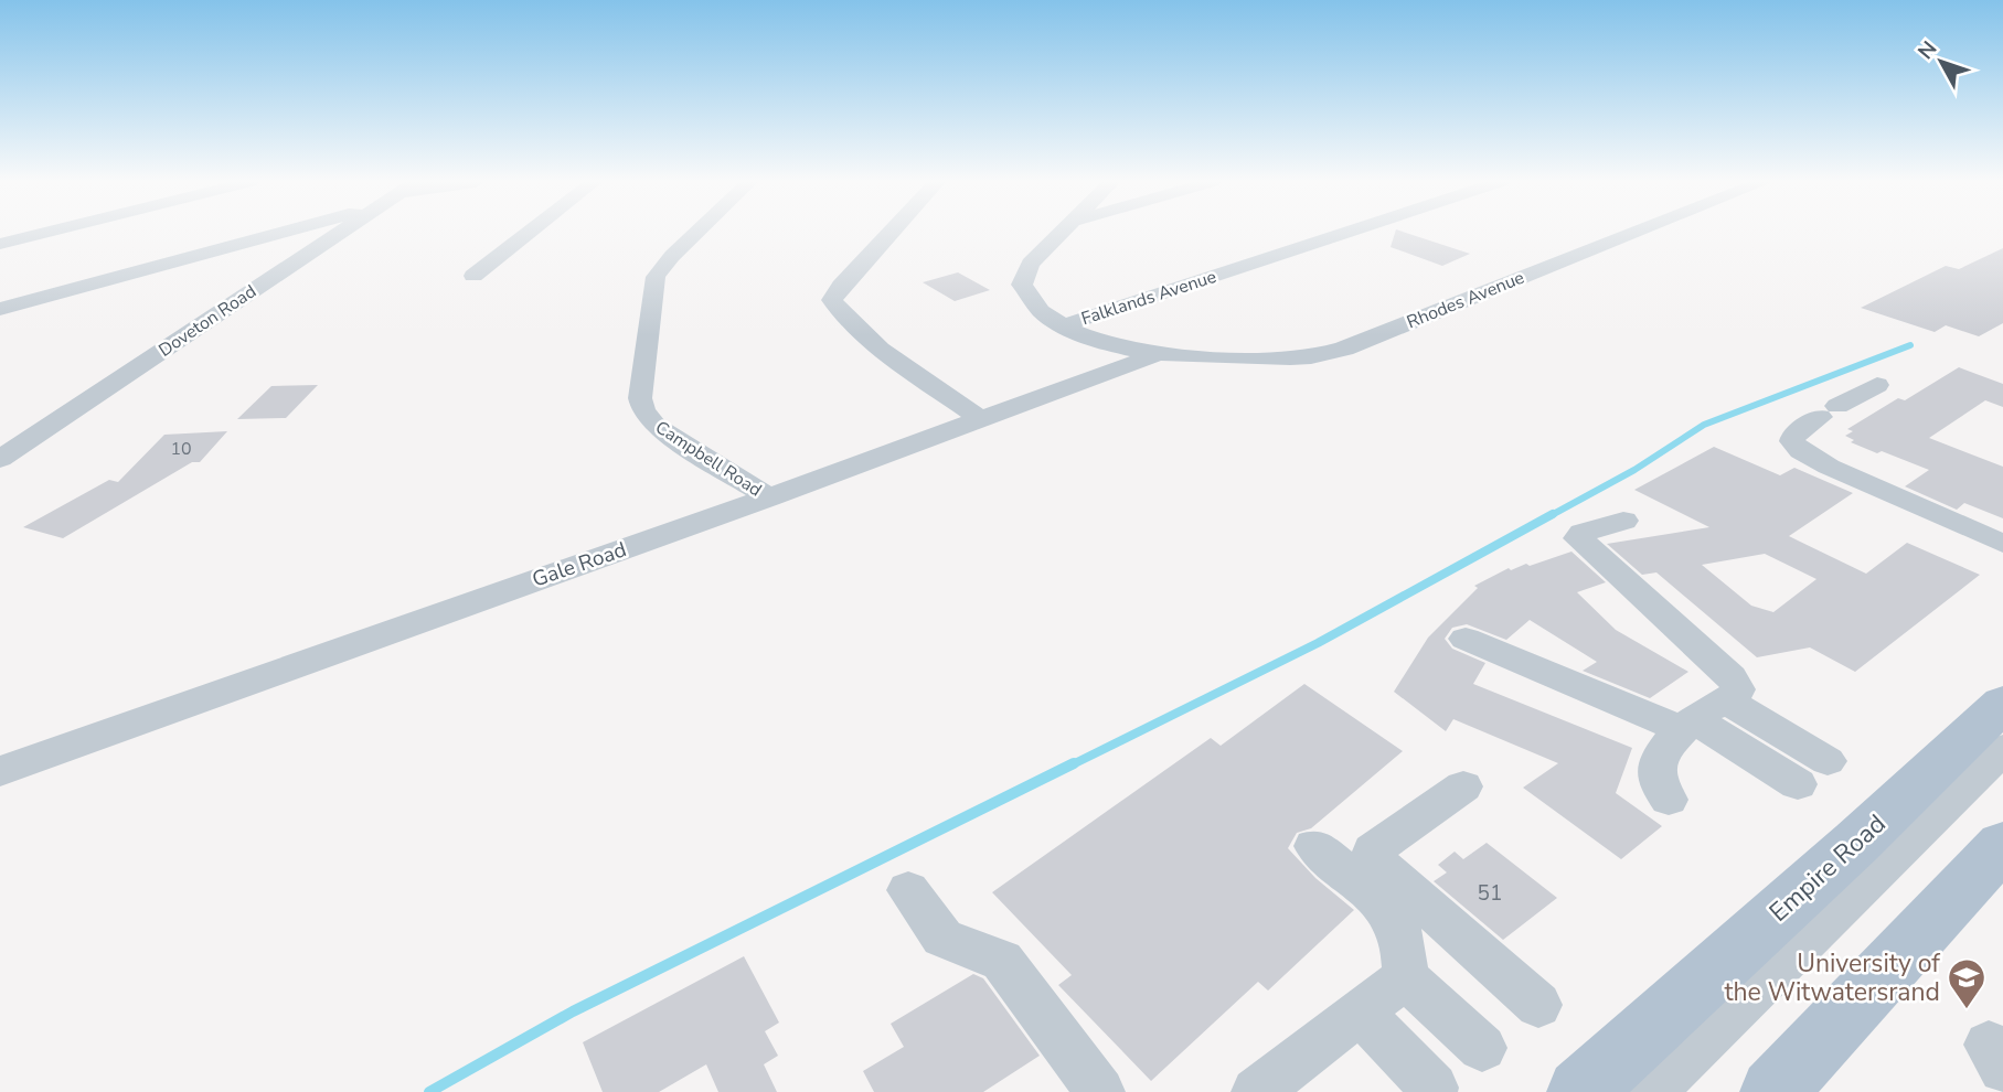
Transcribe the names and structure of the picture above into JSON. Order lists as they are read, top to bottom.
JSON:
{
  "streets": {
    "main road": ["Empire Road"],
    "street": [
      "Falklands Avenue",
      "Rhodes Avenue",
      "Doveton Road",
      "Campbell Road",
      "Gale Road"
    ]
  },
  "crossings": [
    ["Rhodes Avenue", "Gale Road"],
    ["Campbell Road", "Gale Road"]
  ],
  "places": {
    "school or university": ["University of the Witwatersrand"]
  },
  "house_numbers": ["10", "51"],
  "north": "top left"
}
